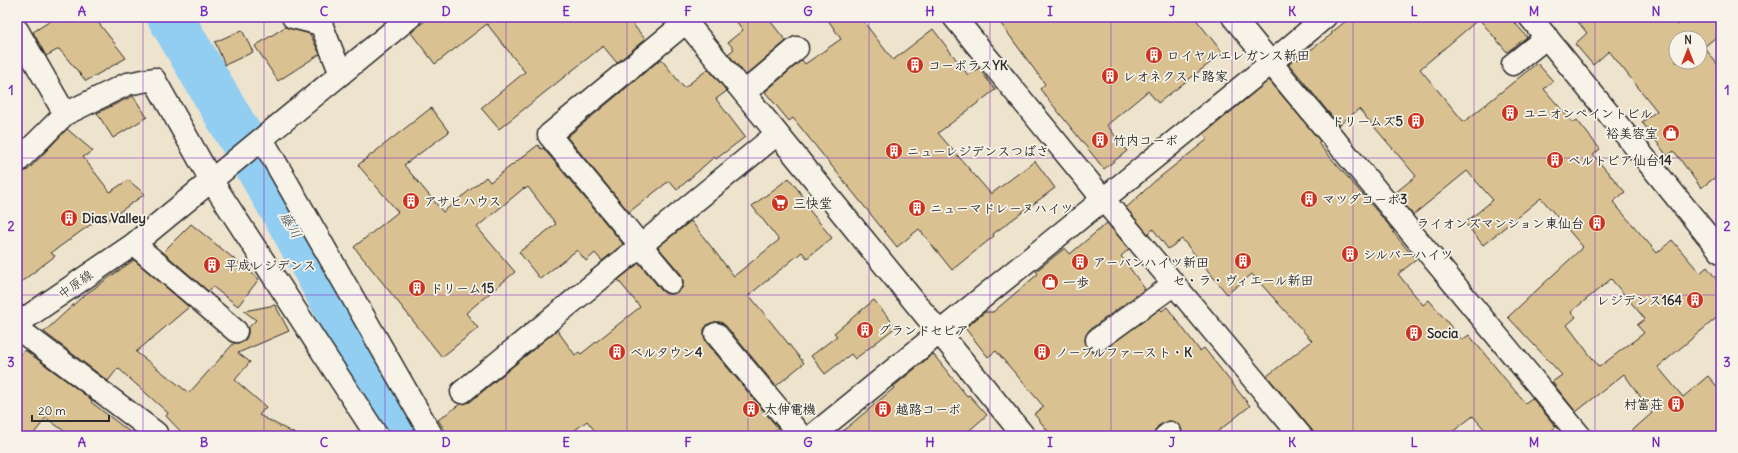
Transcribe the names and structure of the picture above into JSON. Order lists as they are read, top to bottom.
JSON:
{
  "streets": {
    "street": ["中原線"]
  },
  "water": ["藤川"],
  "places": {
    "building": [
      "ロイヤルエレガンス新田",
      "コーポラスYK",
      "レオネクスト路家",
      "ユニオンペイントビル",
      "ドリームズ5",
      "竹内コーポ",
      "ニューレジデンスつばさ",
      "ベルトピア仙台14",
      "マツダコーポ3",
      "アサヒハウス",
      "ニューマドレーヌハイツ",
      "Dias Valley",
      "ライオンズマンション東仙台",
      "シルバーハイツ",
      "セ・ラ・ヴィエール新田",
      "アーバンハイツ新田",
      "平成レジデンス",
      "ドリーム15",
      "レジデンス164",
      "グランドセピア",
      "Socia",
      "ベルタウン4",
      "ノーブルファースト・K",
      "村富荘",
      "太伸電機",
      "越路コーポ"
    ],
    "shop": ["裕美容室", "一歩"],
    "supermarket": ["三快堂"]
  },
  "scale_bar": "20 m",
  "north": "top",
  "grid": {
    "columns": [
      "A",
      "B",
      "C",
      "D",
      "E",
      "F",
      "G",
      "H",
      "I",
      "J",
      "K",
      "L",
      "M",
      "N"
    ],
    "rows": ["1", "2", "3"]
  }
}
